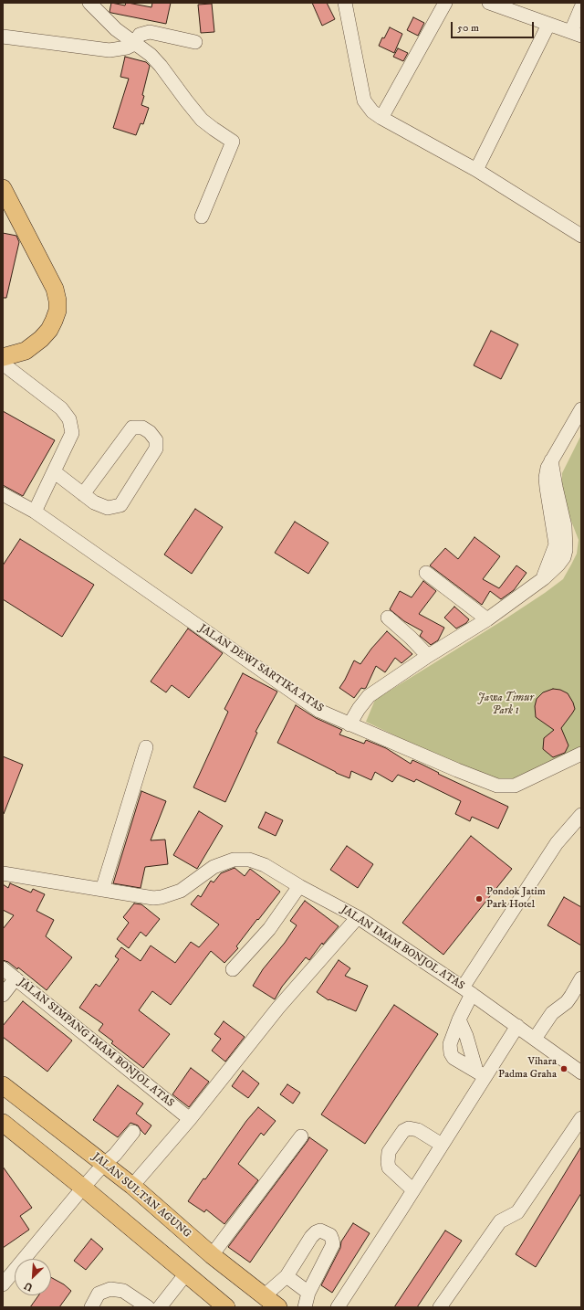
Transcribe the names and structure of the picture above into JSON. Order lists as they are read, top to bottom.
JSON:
{
  "streets": {
    "main road": ["JALAN SULTAN AGUNG"],
    "street": ["JALAN DEWI SARTIKA ATAS", "JALAN IMAM BONJOL ATAS", "JALAN SIMPANG IMAM BONJOL ATAS"]
  },
  "parks": ["Jawa Timur Park 1"],
  "places": ["Pondok Jatim Park Hotel", "Vihara Padma Graha"],
  "scale_bar": "50 m",
  "north": "bottom left"
}
